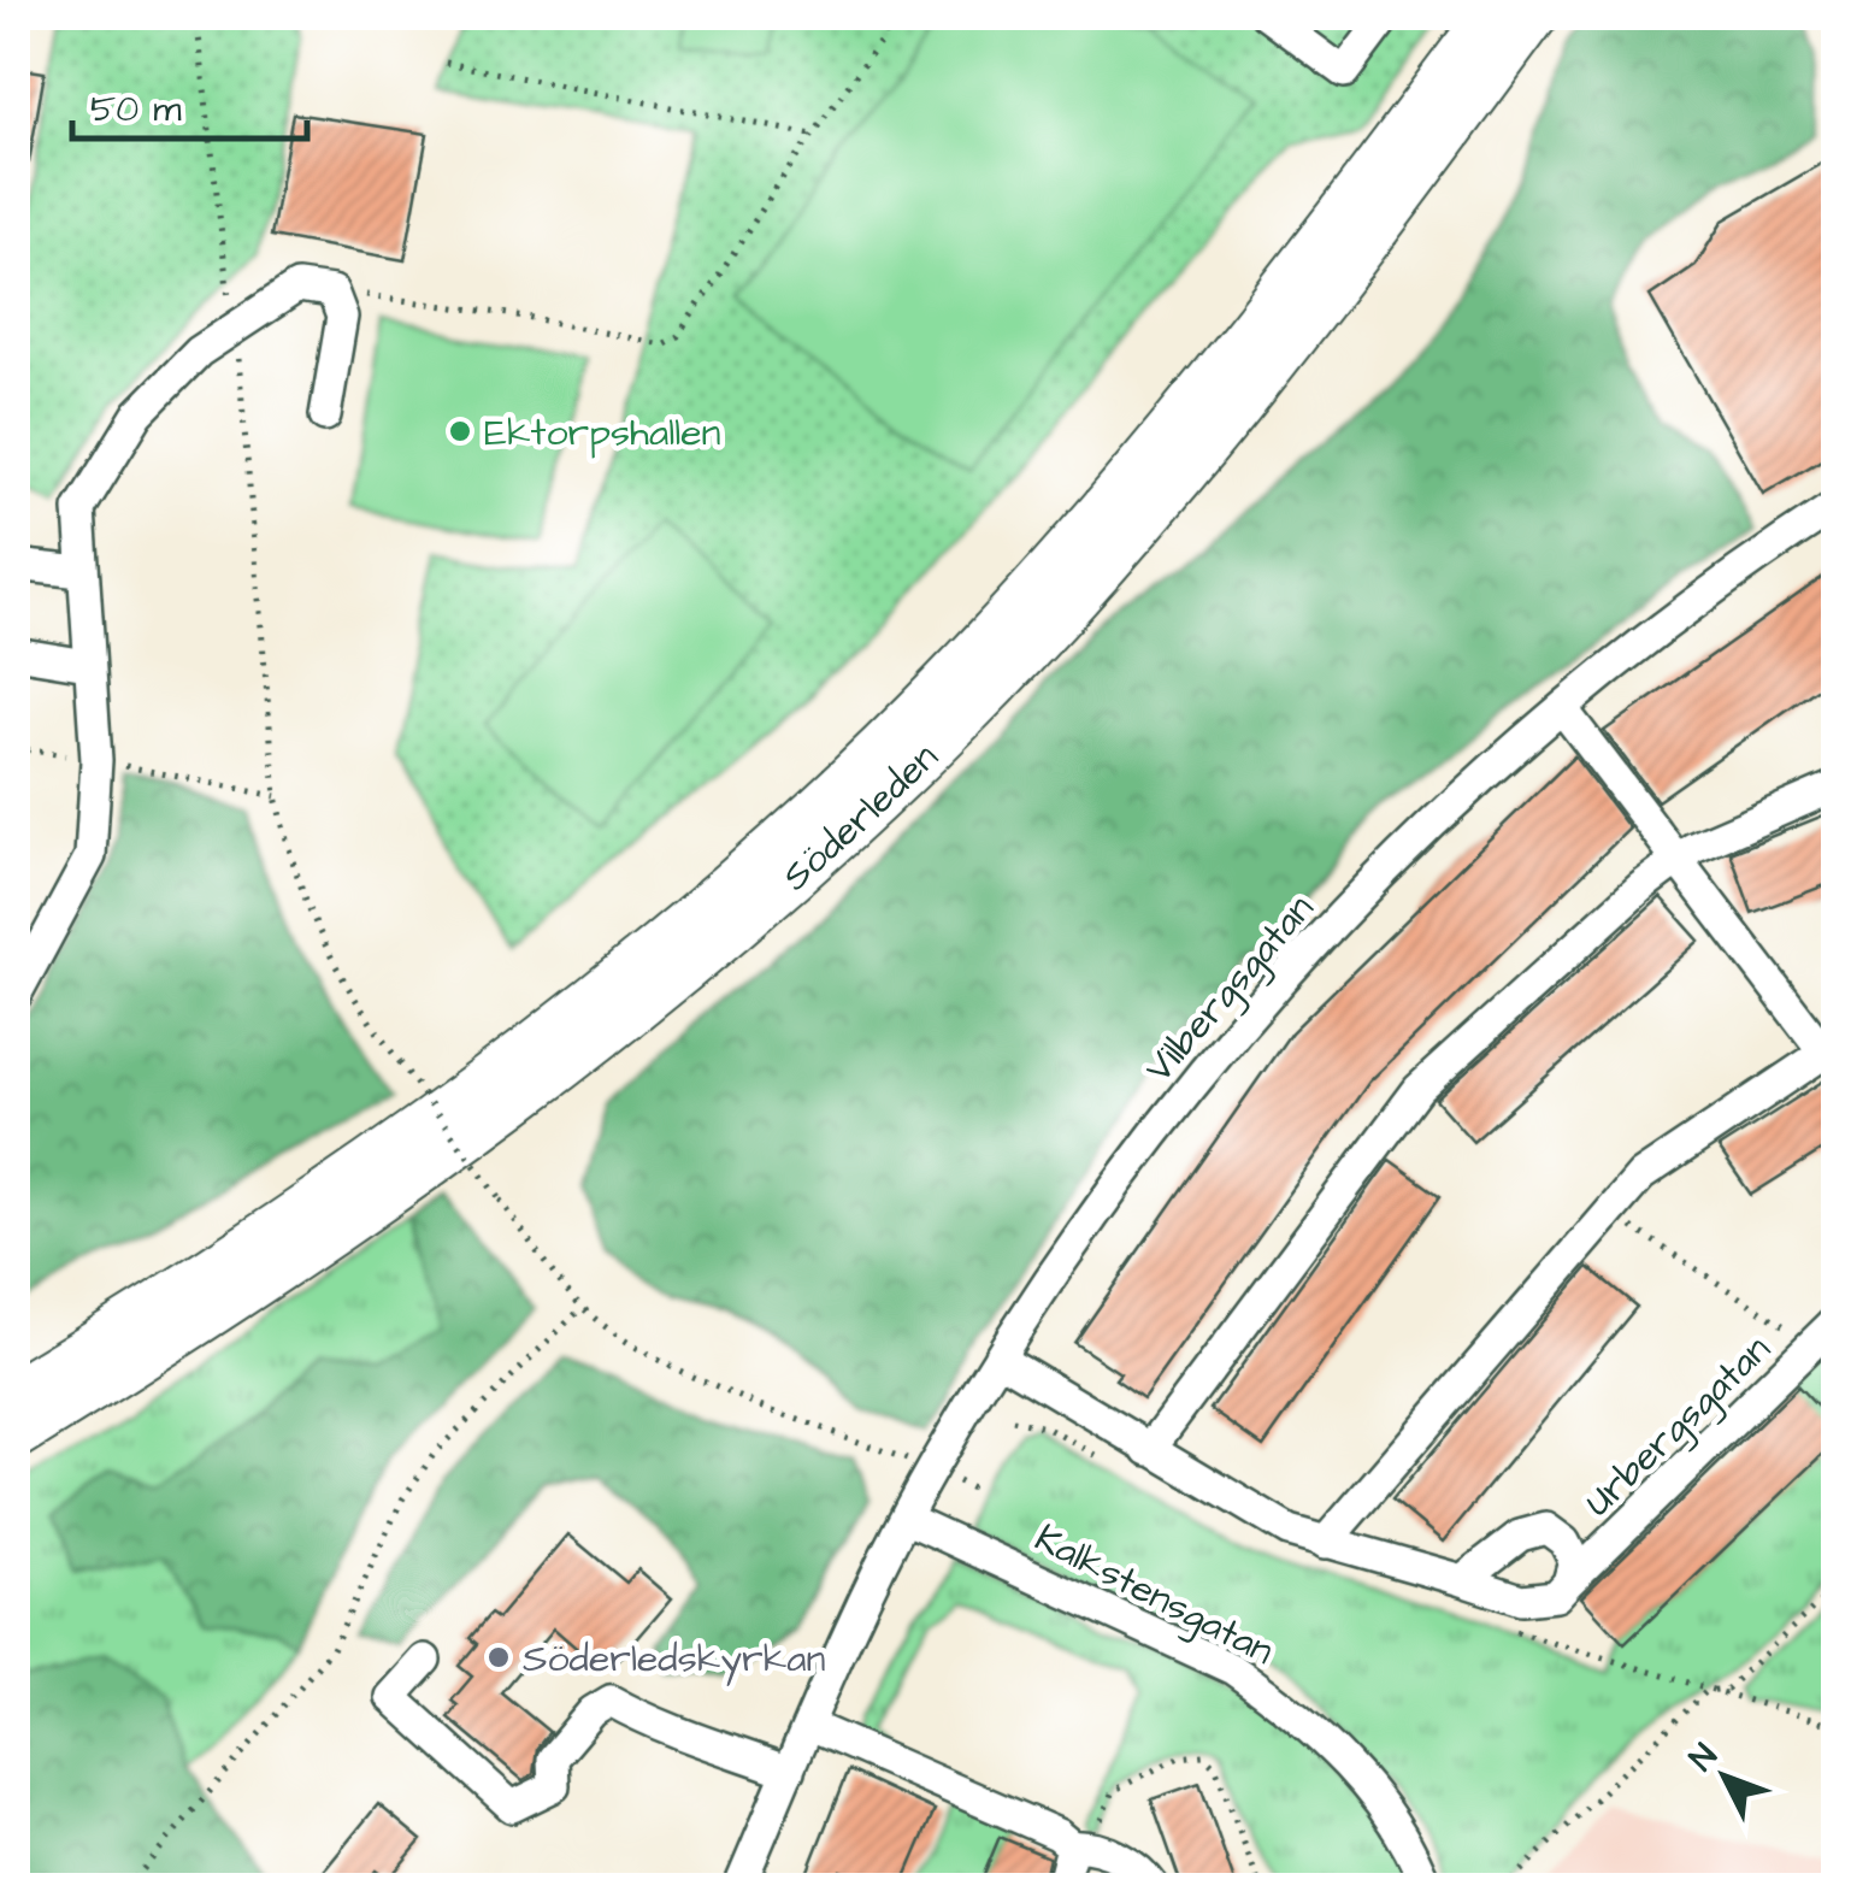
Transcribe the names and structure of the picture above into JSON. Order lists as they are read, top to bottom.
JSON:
{
  "streets": {
    "highway": ["Söderleden"],
    "street": ["Vilbergsgatan", "Urbergsgatan", "Kalkstensgatan"]
  },
  "crossings": [
    ["Vilbergsgatan", "Kalkstensgatan"]
  ],
  "places": ["Ektorpshallen", "Söderledskyrkan"],
  "scale_bar": "50 m",
  "north": "top left"
}
